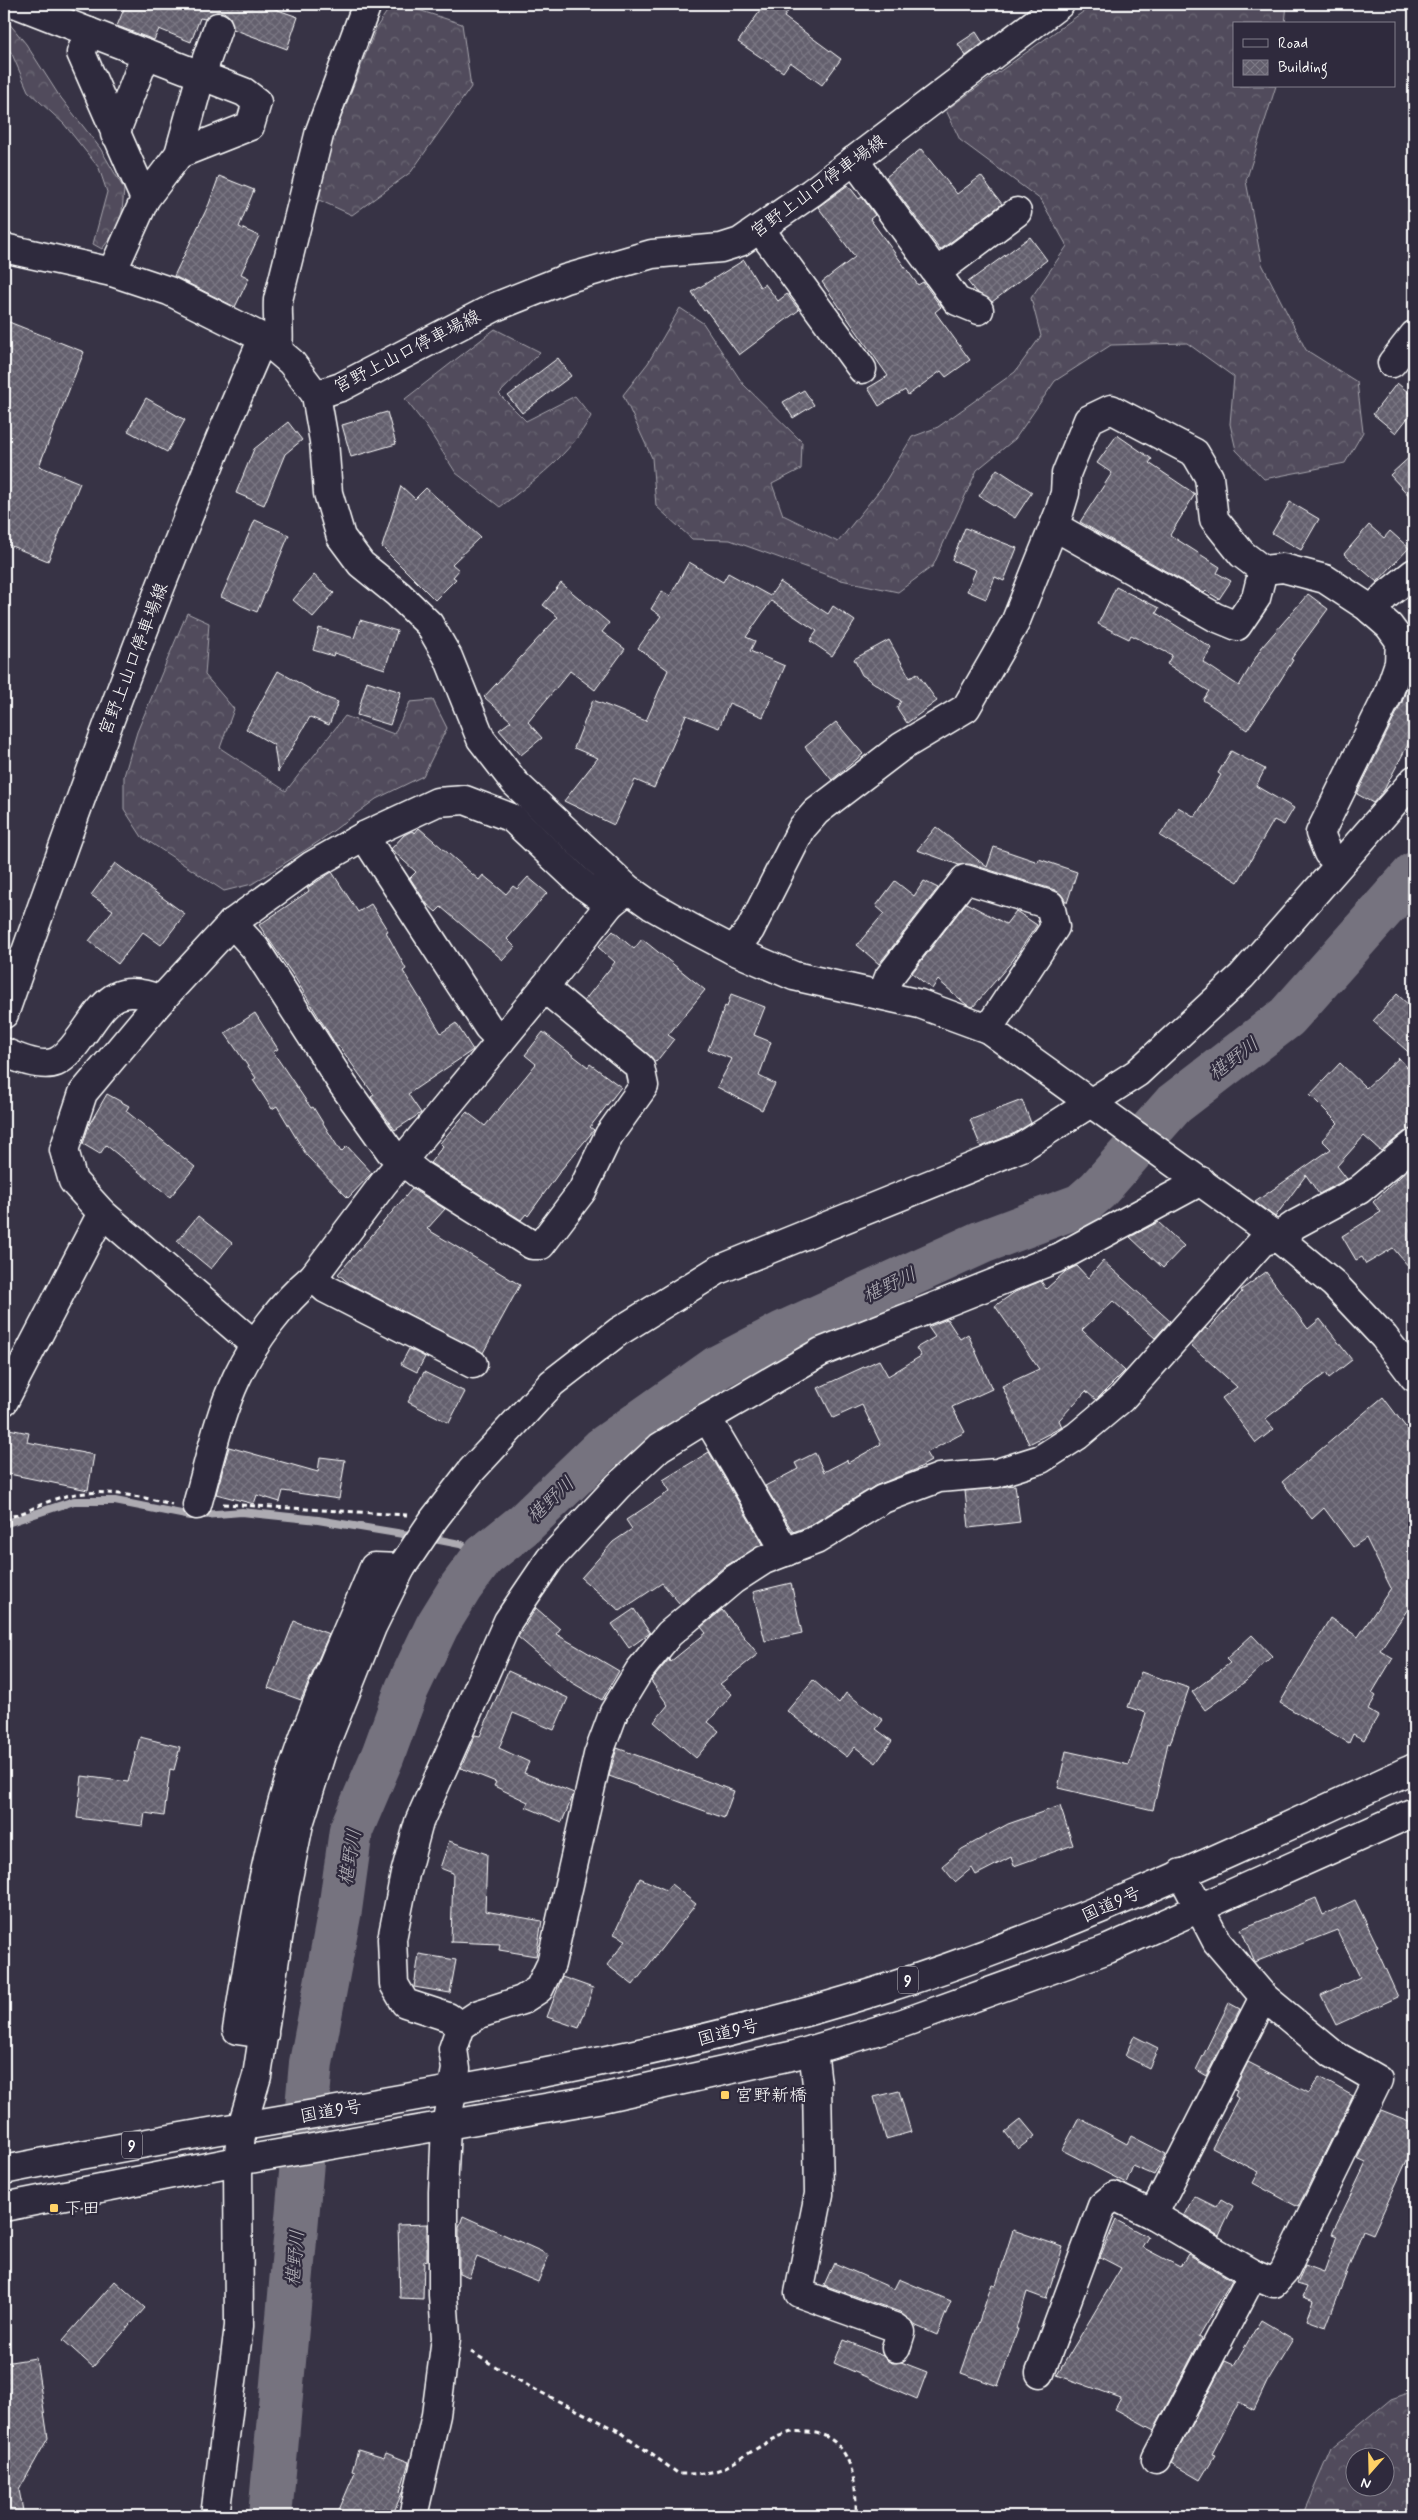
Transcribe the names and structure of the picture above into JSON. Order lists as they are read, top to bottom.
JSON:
{
  "streets": {
    "main road": ["宮野上山口停車場線", "国道9号", "9"]
  },
  "water": ["椹野川"],
  "places": {
    "transit": ["宮野新橋", "下田"]
  },
  "legend": ["Road", "Building"],
  "north": "bottom"
}
